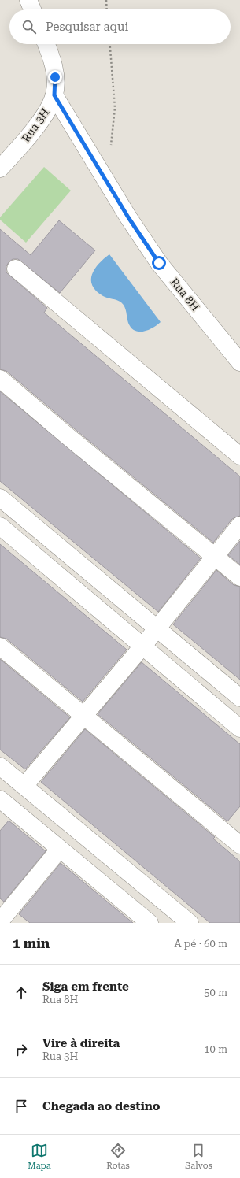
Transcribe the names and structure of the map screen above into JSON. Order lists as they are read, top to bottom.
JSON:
{
  "streets": {
    "street": ["Rua 3H", "Rua 8H"]
  },
  "crossings": [
    ["Rua 3H", "Rua 8H"]
  ],
  "page": {
    "search": "Pesquisar aqui",
    "heading": ["1 min", "A pé · 60 m"],
    "list": [
      ["Siga em frente", "Rua 8H", "50 m"],
      ["Vire à direita", "Rua 3H", "10 m"],
      "Chegada ao destino"
    ],
    "nav": ["Mapa", "Rotas", "Salvos"]
  }
}
